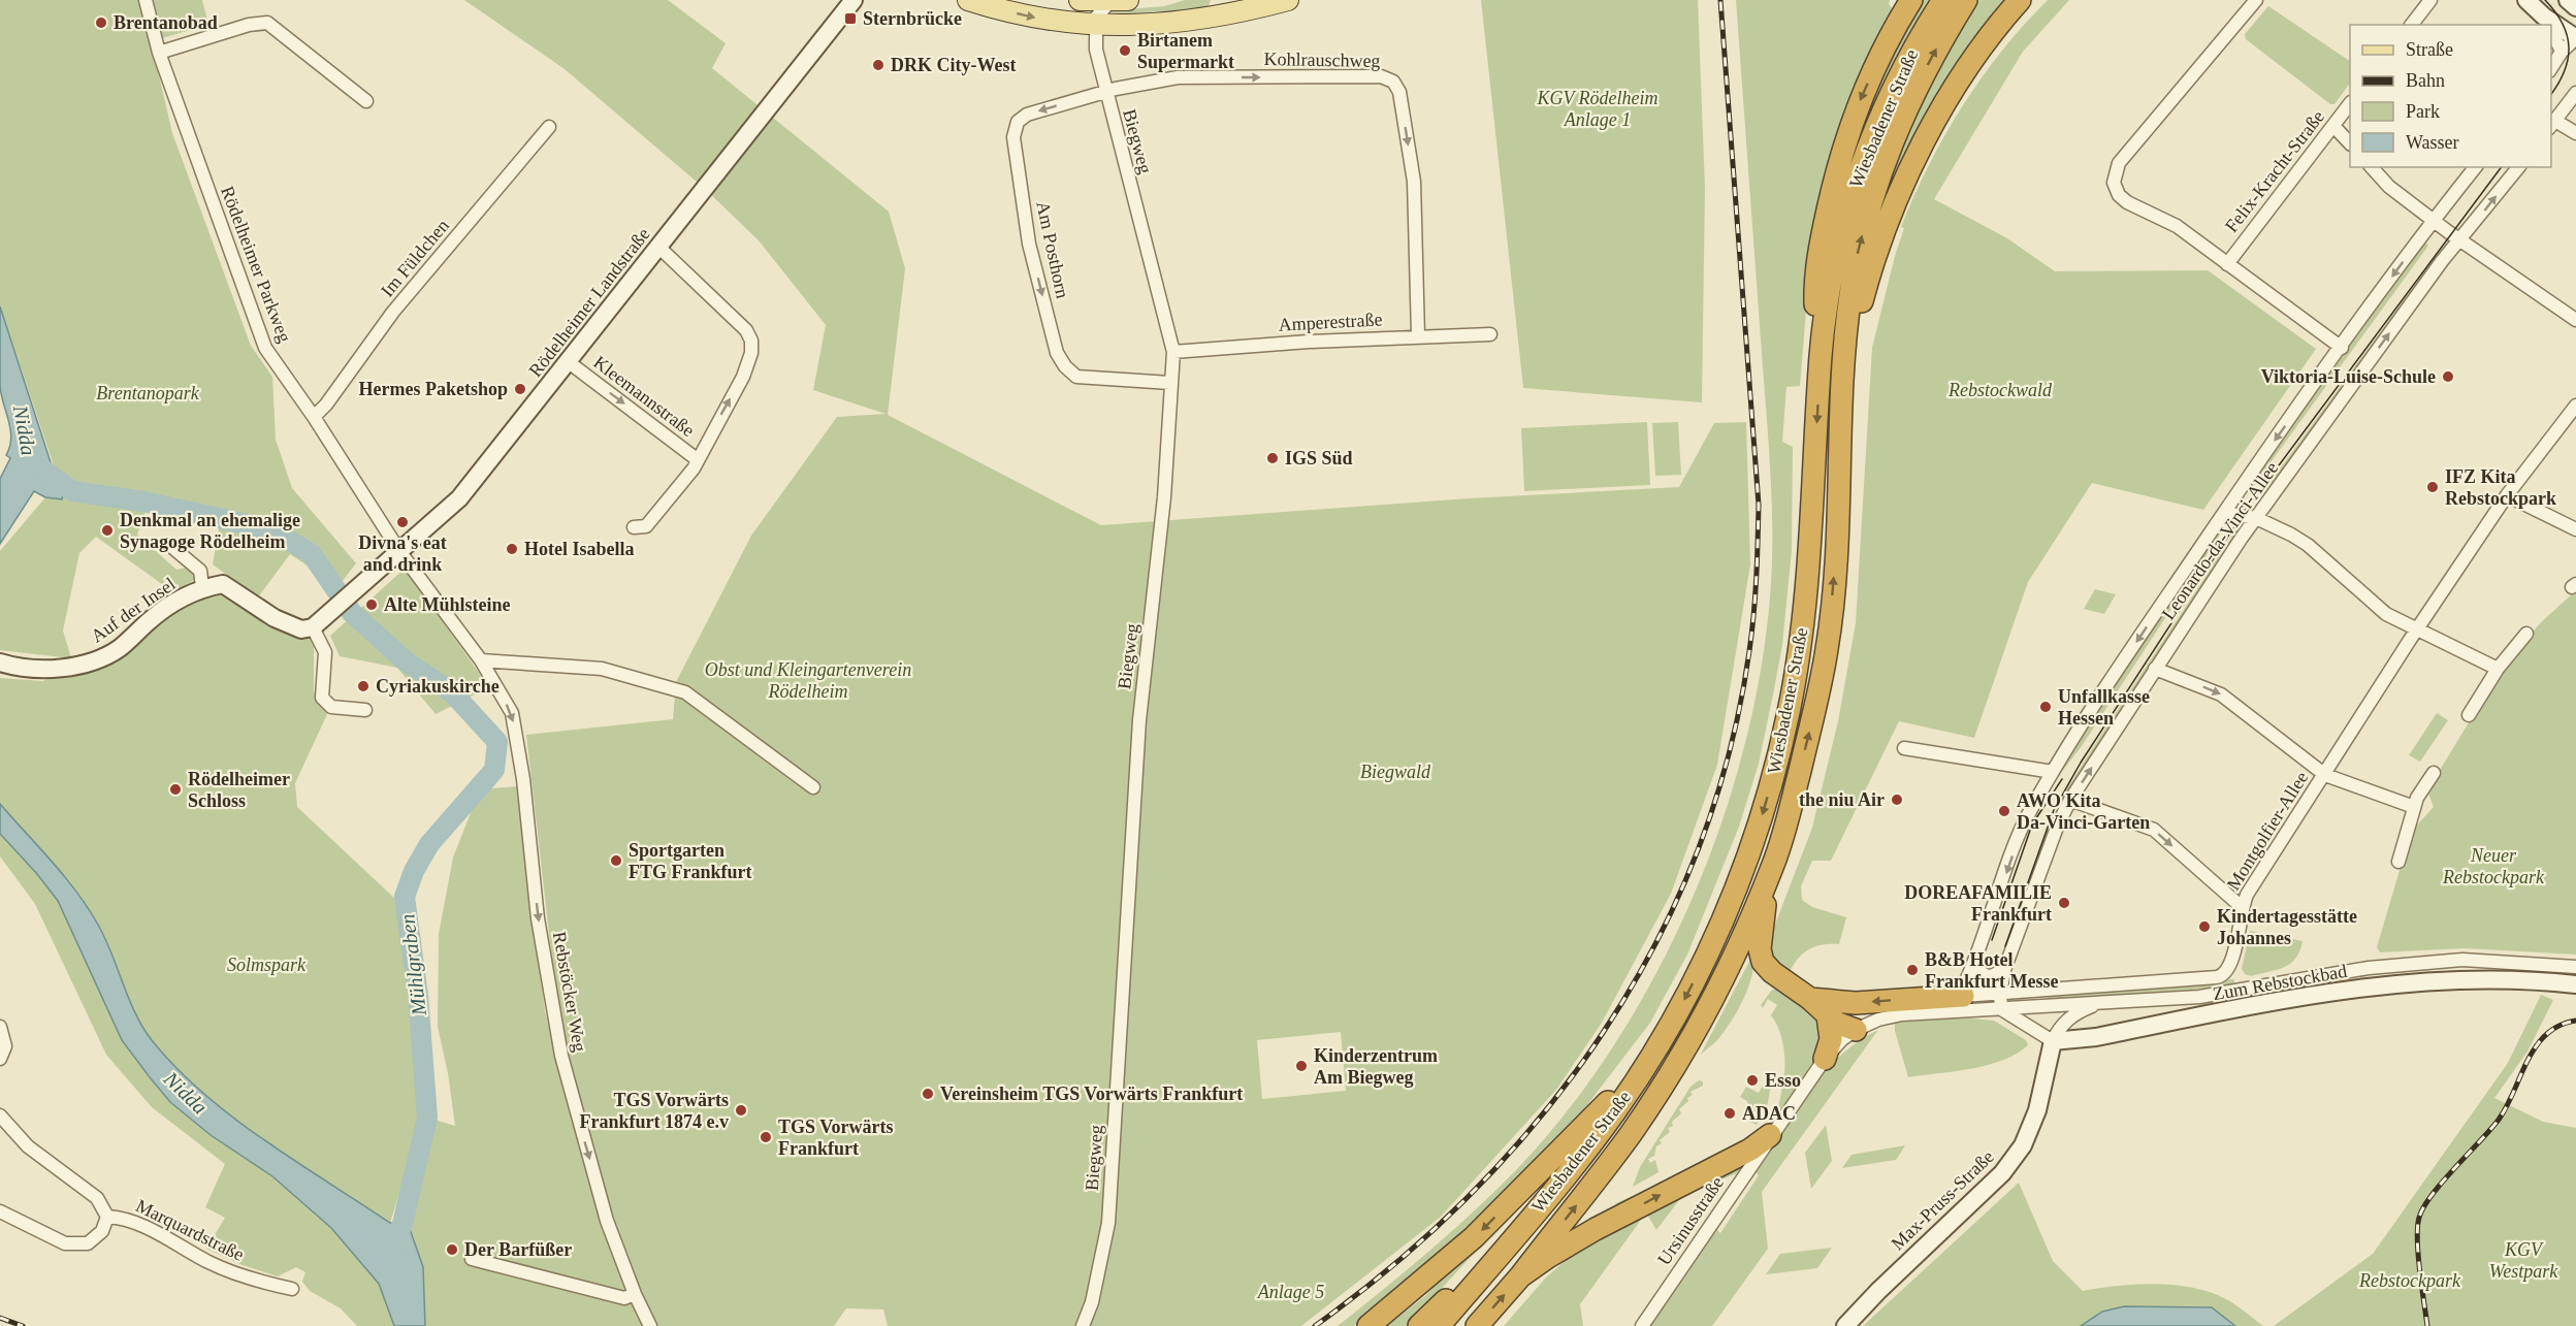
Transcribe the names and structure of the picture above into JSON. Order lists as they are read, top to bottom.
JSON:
{
  "streets": {
    "highway": ["Wiesbadener Straße"],
    "main road": [
      "Rödelheimer Landstraße",
      "Auf der Insel",
      "Zum Rebstockbad",
      "Max-Pruss-Straße"
    ],
    "street": [
      "Kohlrauschweg",
      "Biegweg",
      "Felix-Kracht-Straße",
      "Am Posthorn",
      "Im Füldchen",
      "Rödelheimer Parkweg",
      "Amperestraße",
      "Kleemannstraße",
      "Leonardo-da-Vinci-Allee",
      "Montgolfier-Allee",
      "Rebstöcker Weg",
      "Ursinusstraße",
      "Marquardstraße"
    ]
  },
  "crossings": [
    ["Kohlrauschweg", "Biegweg"],
    ["Kohlrauschweg", "Am Posthorn"],
    ["Kohlrauschweg", "Amperestraße"],
    ["Biegweg", "Am Posthorn"],
    ["Biegweg", "Amperestraße"],
    ["Im Füldchen", "Rödelheimer Parkweg"],
    ["Rödelheimer Parkweg", "Rödelheimer Landstraße"],
    ["Rödelheimer Parkweg", "Rebstöcker Weg"],
    ["Rödelheimer Landstraße", "Kleemannstraße"],
    ["Rödelheimer Landstraße", "Auf der Insel"],
    ["Rödelheimer Landstraße", "Rebstöcker Weg"],
    ["Leonardo-da-Vinci-Allee", "Montgolfier-Allee"],
    ["Zum Rebstockbad", "Max-Pruss-Straße"]
  ],
  "one_way": ["Rebstöcker Weg"],
  "water": ["Nidda", "Mühlgraben"],
  "parks": [
    "KGV Rödelheim Anlage 1",
    "Rebstockwald",
    "Brentanopark",
    "Obst und Kleingartenverein Rödelheim",
    "Biegwald",
    "Neuer Rebstockpark",
    "Solmspark",
    "KGV Westpark",
    "Rebstockpark",
    "Anlage 5"
  ],
  "places": {
    "transit": ["Sternbrücke"],
    "other": [
      "Brentanobad",
      "Birtanem Supermarkt",
      "DRK City-West",
      "Viktoria-Luise-Schule",
      "Hermes Paketshop",
      "IGS Süd",
      "IFZ Kita Rebstockpark",
      "Divna's eat and drink",
      "Denkmal an ehemalige Synagoge Rödelheim",
      "Hotel Isabella",
      "Alte Mühlsteine",
      "Cyriakuskirche",
      "Unfallkasse Hessen",
      "Rödelheimer Schloss",
      "the niu Air",
      "AWO Kita Da-Vinci-Garten",
      "Sportgarten FTG Frankfurt",
      "DOREAFAMILIE Frankfurt",
      "Kindertagesstätte Johannes",
      "B&B Hotel Frankfurt Messe",
      "Kinderzentrum Am Biegweg",
      "Esso",
      "Vereinsheim TGS Vorwärts Frankfurt",
      "TGS Vorwärts Frankfurt 1874 e.v",
      "ADAC",
      "TGS Vorwärts Frankfurt",
      "Der Barfüßer"
    ]
  },
  "legend": [
    "Straße",
    "Bahn",
    "Park",
    "Wasser"
  ]
}
